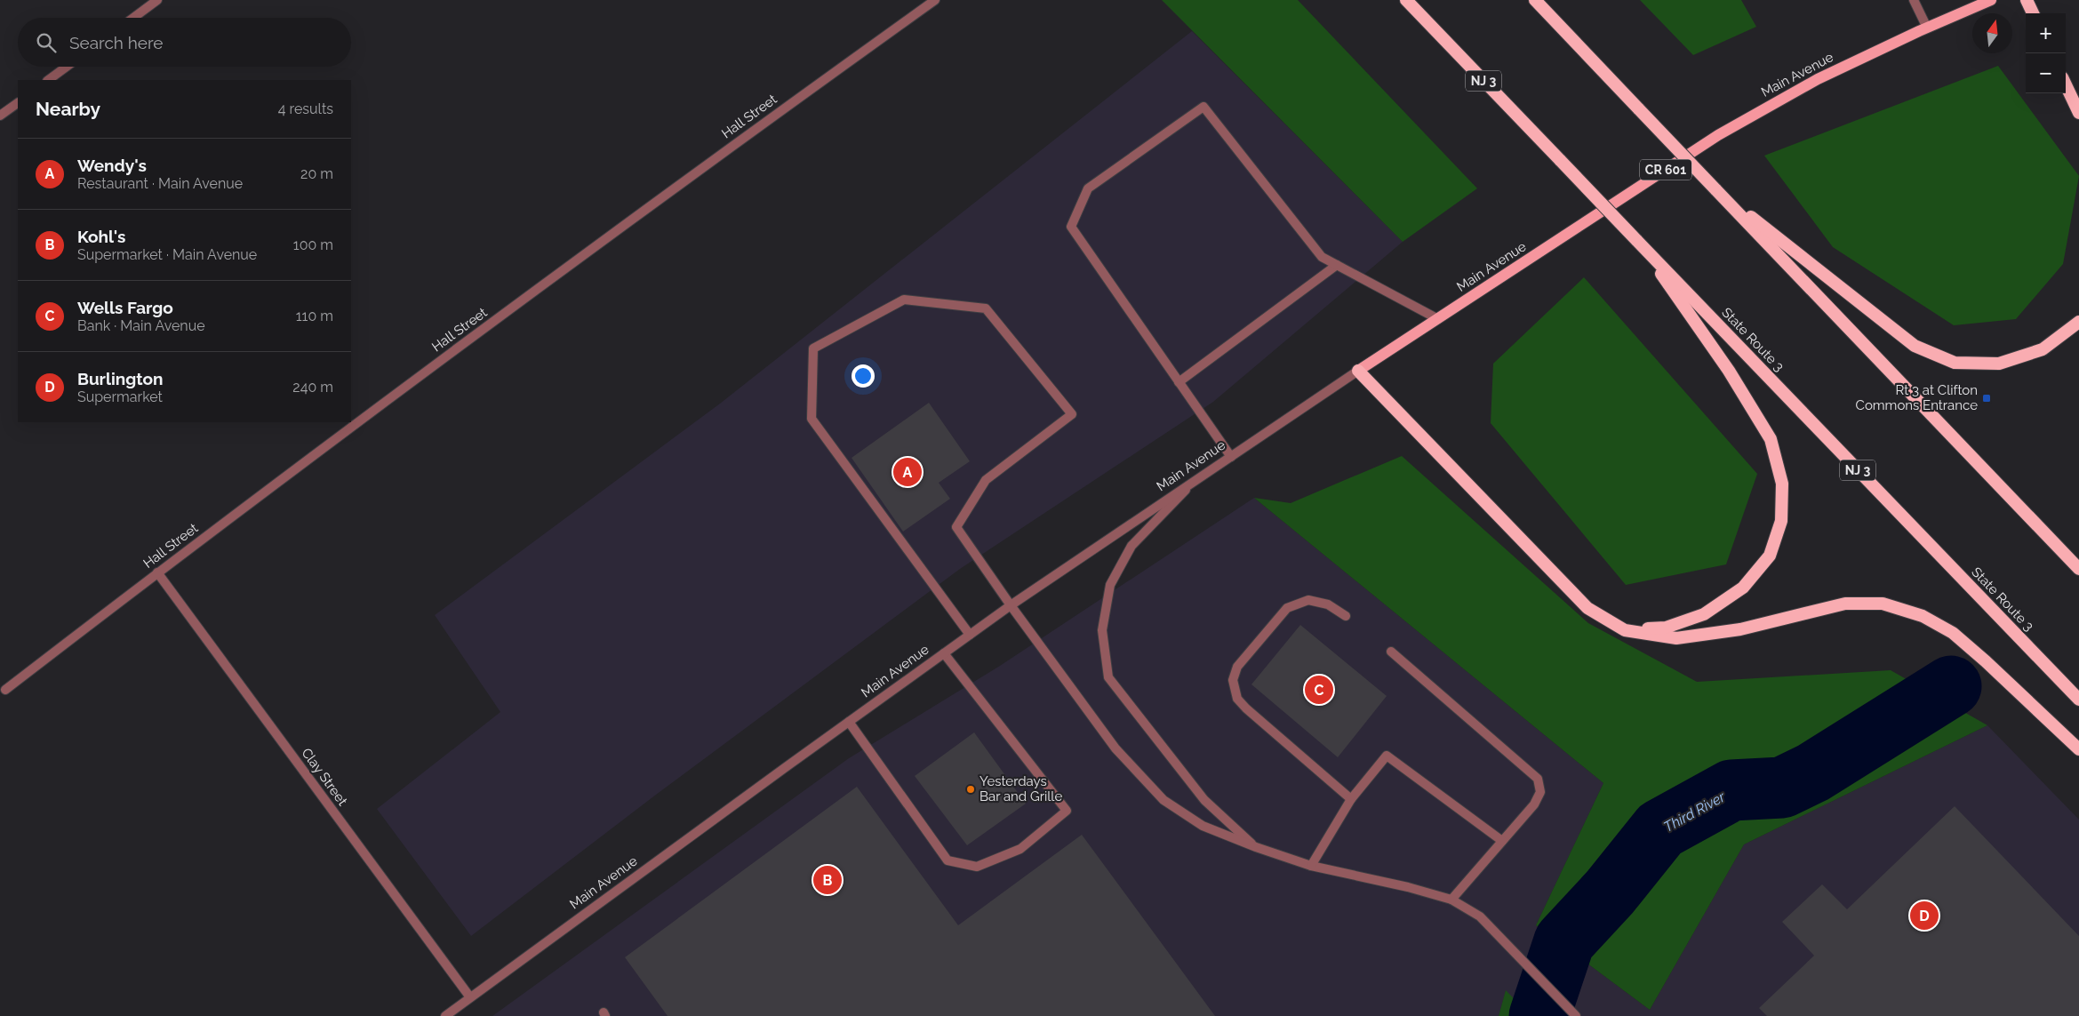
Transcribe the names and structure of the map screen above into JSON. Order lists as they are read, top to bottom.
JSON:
{
  "streets": {
    "highway": ["NJ 3", "State Route 3"],
    "main road": ["Main Avenue", "CR 601"],
    "street": ["Hall Street", "Clay Street"]
  },
  "crossings": [
    ["Main Avenue", "Clay Street"],
    ["Hall Street", "Clay Street"]
  ],
  "water": ["Third River"],
  "places": {
    "transit": ["Rt 3 at Clifton Commons Entrance"],
    "other": ["Yesterdays Bar and Grille"]
  },
  "north": "top",
  "page": {
    "map_buttons": ["+", "−"],
    "search": "Search here",
    "heading": ["Nearby", "4 results"],
    "list": [
      {
        "mark": "A",
        "name": "Wendy's",
        "note": "Restaurant · Main Avenue",
        "value": "20 m"
      },
      {
        "mark": "B",
        "name": "Kohl's",
        "note": "Supermarket · Main Avenue",
        "value": "100 m"
      },
      {
        "mark": "C",
        "name": "Wells Fargo",
        "note": "Bank · Main Avenue",
        "value": "110 m"
      },
      {
        "mark": "D",
        "name": "Burlington",
        "note": "Supermarket",
        "value": "240 m"
      }
    ],
    "pins": [
      "A",
      "C",
      "B",
      "D"
    ]
  }
}
